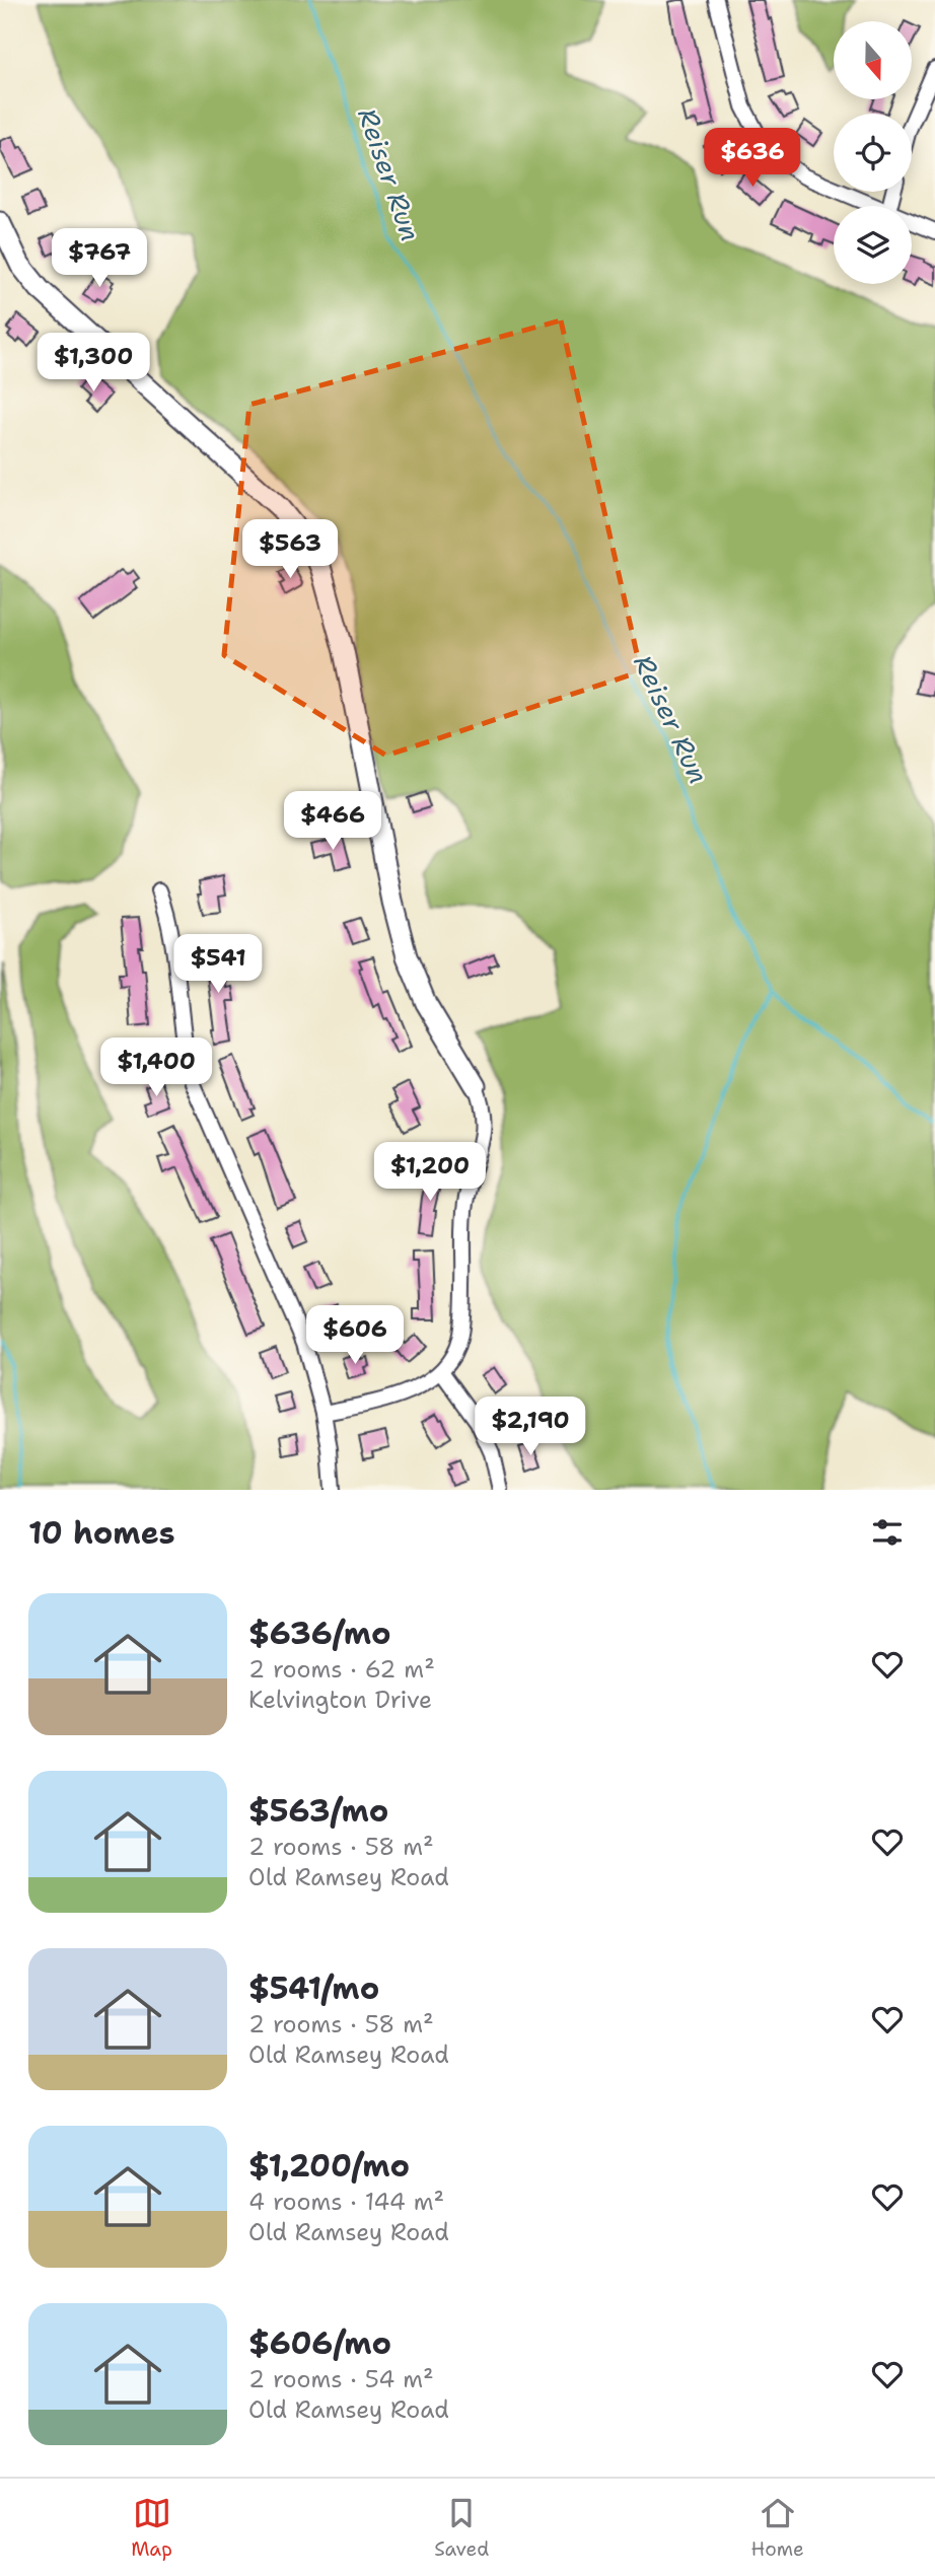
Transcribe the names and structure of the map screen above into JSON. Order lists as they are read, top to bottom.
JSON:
{
  "water": ["Reiser Run"],
  "north": "bottom",
  "page": {
    "price": [
      "$636",
      "$767",
      "$1,300",
      "$563",
      "$466",
      "$541",
      "$1,400",
      "$1,200",
      "$606",
      "$2,190"
    ],
    "heading": "10 homes",
    "list": [
      {
        "name": "$636/mo",
        "note": "2 rooms · 62 m² · Kelvington Drive"
      },
      {
        "name": "$563/mo",
        "note": "2 rooms · 58 m² · Old Ramsey Road"
      },
      {
        "name": "$541/mo",
        "note": "2 rooms · 58 m² · Old Ramsey Road"
      },
      {
        "name": "$1,200/mo",
        "note": "4 rooms · 144 m² · Old Ramsey Road"
      },
      {
        "name": "$606/mo",
        "note": "2 rooms · 54 m² · Old Ramsey Road"
      }
    ],
    "tabs": ["Map", "Saved", "Home"]
  }
}
